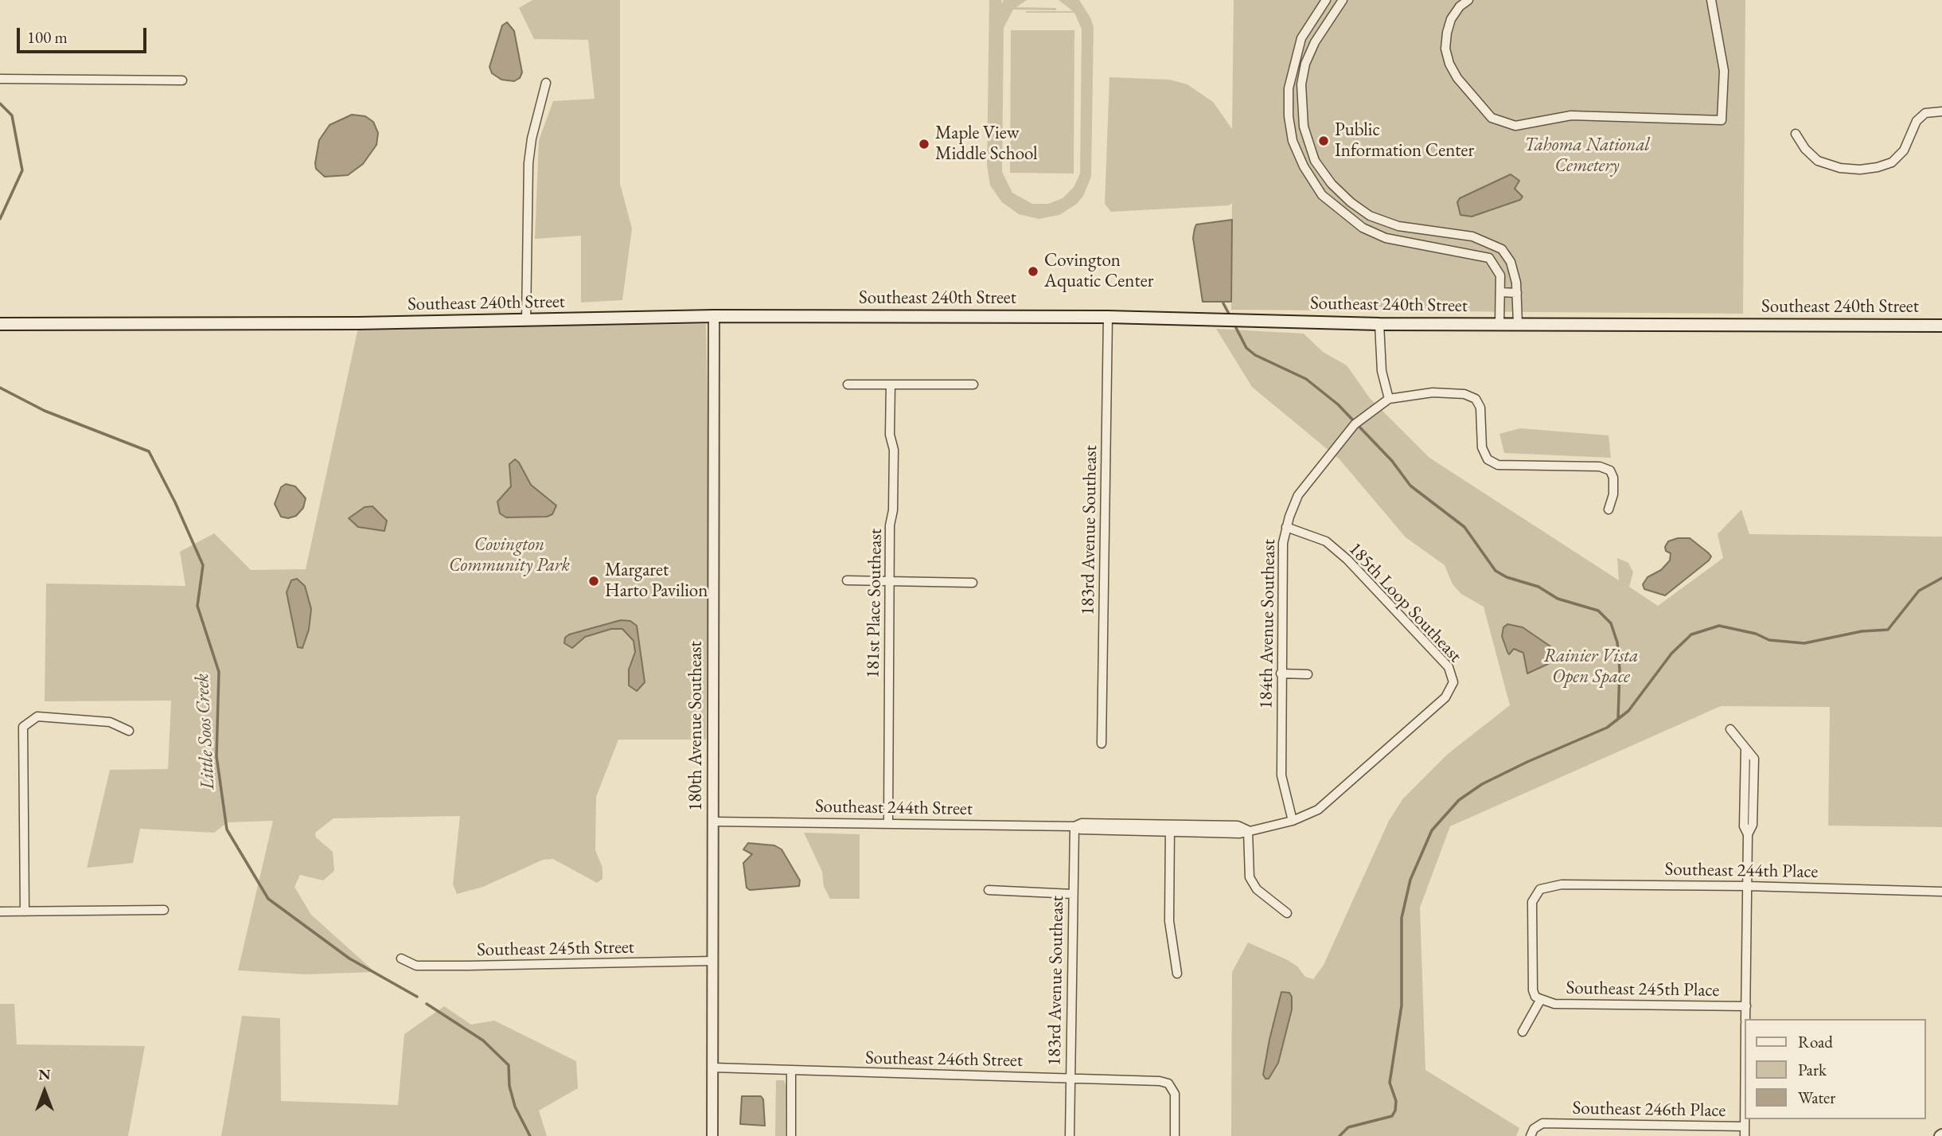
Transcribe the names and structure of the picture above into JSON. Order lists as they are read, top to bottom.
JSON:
{
  "streets": {
    "main road": ["Southeast 240th Street"],
    "street": [
      "183rd Avenue Southeast",
      "185th Loop Southeast",
      "181st Place Southeast",
      "184th Avenue Southeast",
      "180th Avenue Southeast",
      "Southeast 244th Street",
      "Southeast 244th Place",
      "Southeast 245th Street",
      "Southeast 245th Place",
      "Southeast 246th Street",
      "Southeast 246th Place"
    ]
  },
  "crossings": [
    ["Southeast 240th Street", "183rd Avenue Southeast"],
    ["Southeast 240th Street", "180th Avenue Southeast"],
    ["183rd Avenue Southeast", "Southeast 244th Street"],
    ["183rd Avenue Southeast", "Southeast 246th Street"],
    ["185th Loop Southeast", "184th Avenue Southeast"],
    ["185th Loop Southeast", "Southeast 244th Street"],
    ["181st Place Southeast", "Southeast 244th Street"],
    ["184th Avenue Southeast", "Southeast 244th Street"],
    ["180th Avenue Southeast", "Southeast 244th Street"],
    ["180th Avenue Southeast", "Southeast 245th Street"],
    ["180th Avenue Southeast", "Southeast 246th Street"],
    ["Southeast 244th Place", "Southeast 245th Place"]
  ],
  "water": ["Little Soos Creek"],
  "parks": ["Tahoma National Cemetery", "Covington Community Park", "Rainier Vista Open Space"],
  "places": [
    "Public Information Center",
    "Maple View Middle School",
    "Covington Aquatic Center",
    "Margaret Harto Pavilion"
  ],
  "legend": ["Road", "Park", "Water"],
  "scale_bar": "100 m",
  "north": "top"
}
